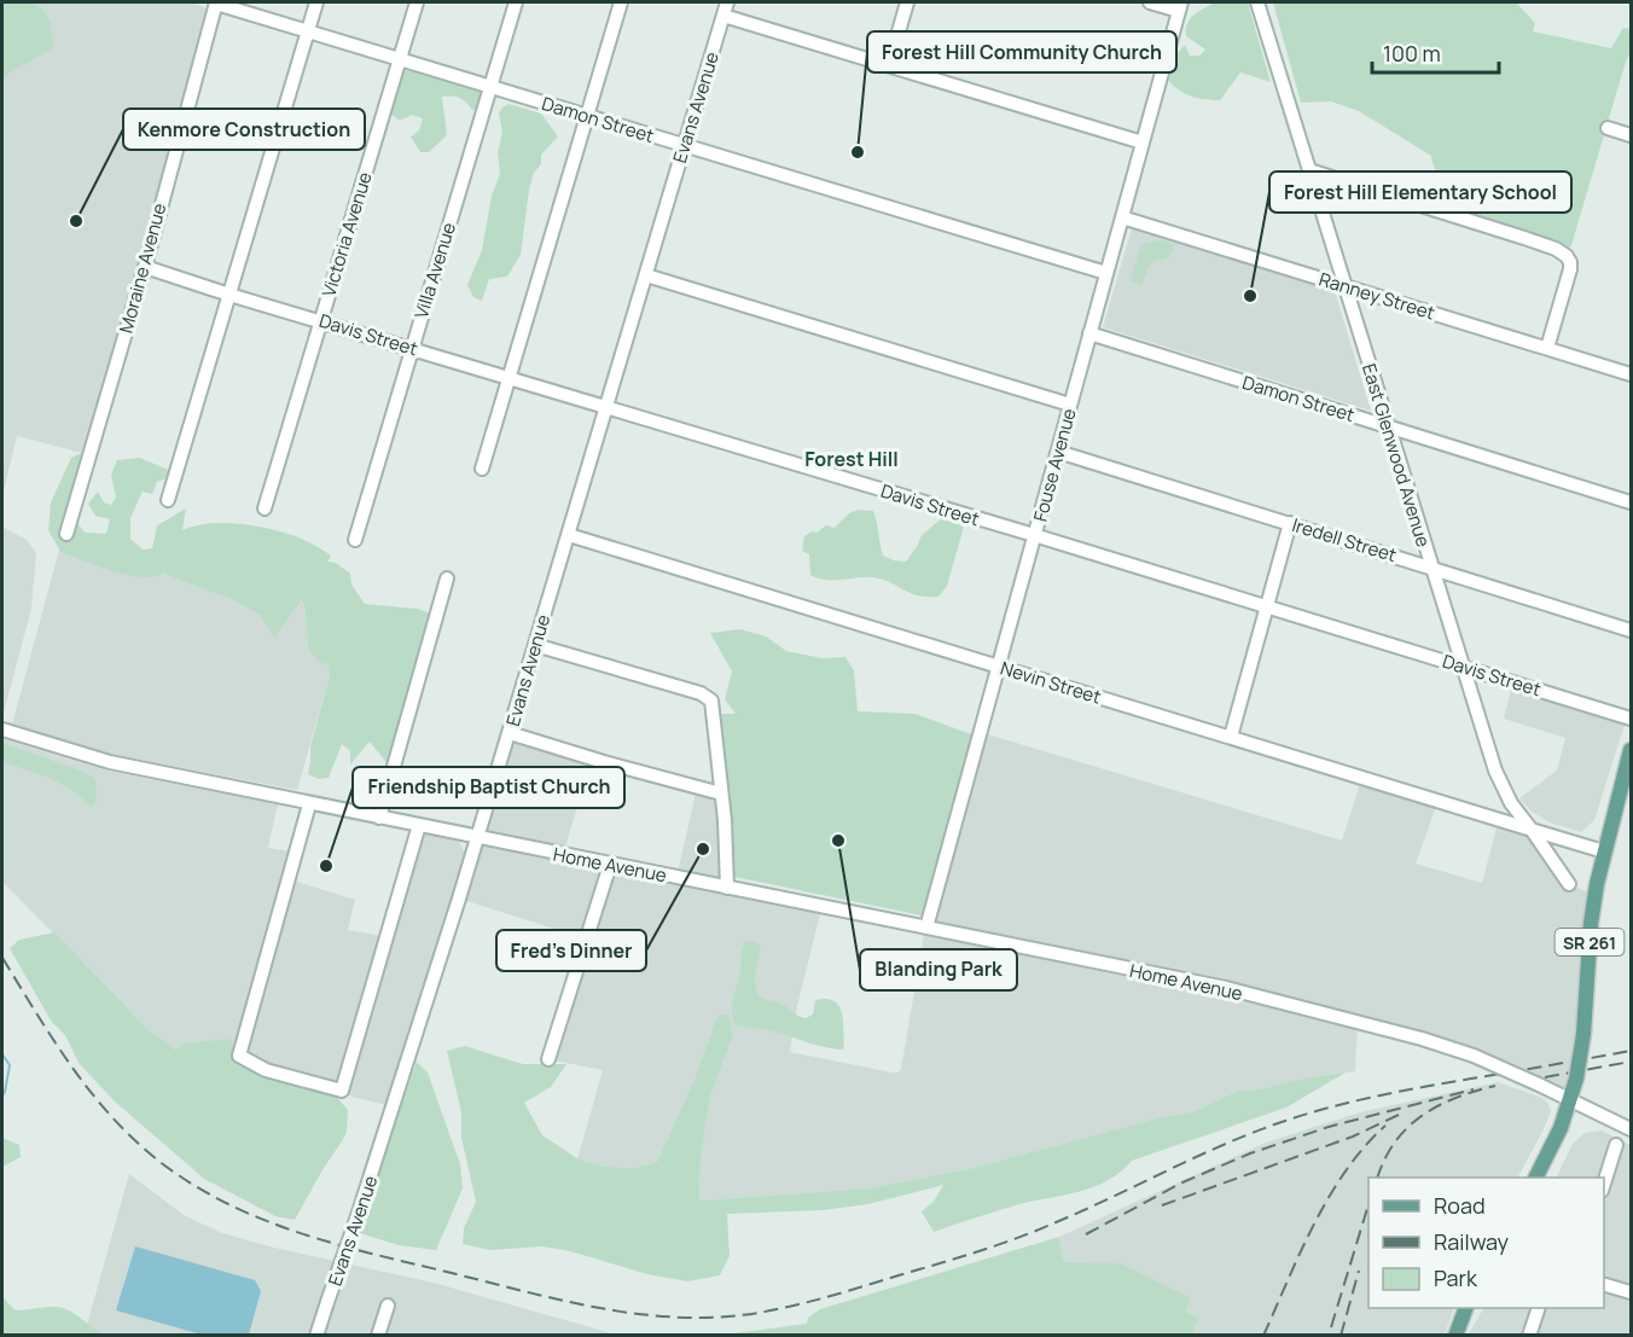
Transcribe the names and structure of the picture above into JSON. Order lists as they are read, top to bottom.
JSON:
{
  "streets": {
    "main road": ["SR 261"],
    "street": [
      "Evans Avenue",
      "Damon Street",
      "Victoria Avenue",
      "Moraine Avenue",
      "Villa Avenue",
      "Ranney Street",
      "Davis Street",
      "East Glenwood Avenue",
      "Fouse Avenue",
      "Iredell Street",
      "Nevin Street",
      "Home Avenue"
    ]
  },
  "crossings": [
    ["Evans Avenue", "Damon Street"],
    ["Evans Avenue", "Davis Street"],
    ["Evans Avenue", "Nevin Street"],
    ["Evans Avenue", "Home Avenue"],
    ["Damon Street", "Victoria Avenue"],
    ["Damon Street", "Moraine Avenue"],
    ["Damon Street", "Villa Avenue"],
    ["Damon Street", "East Glenwood Avenue"],
    ["Damon Street", "Fouse Avenue"],
    ["Victoria Avenue", "Davis Street"],
    ["Moraine Avenue", "Davis Street"],
    ["Villa Avenue", "Davis Street"],
    ["Ranney Street", "East Glenwood Avenue"],
    ["Ranney Street", "Fouse Avenue"],
    ["Davis Street", "East Glenwood Avenue"],
    ["Davis Street", "Fouse Avenue"],
    ["East Glenwood Avenue", "Iredell Street"],
    ["East Glenwood Avenue", "Nevin Street"],
    ["Fouse Avenue", "Iredell Street"],
    ["Fouse Avenue", "Nevin Street"],
    ["Fouse Avenue", "Home Avenue"],
    ["Home Avenue", "SR 261"]
  ],
  "districts": ["Forest Hill"],
  "places": [
    "Forest Hill Community Church",
    "Kenmore Construction",
    "Forest Hill Elementary School",
    "Blanding Park",
    "Fred's Dinner",
    "Friendship Baptist Church"
  ],
  "legend": ["Road", "Railway", "Park"],
  "scale_bar": "100 m"
}
